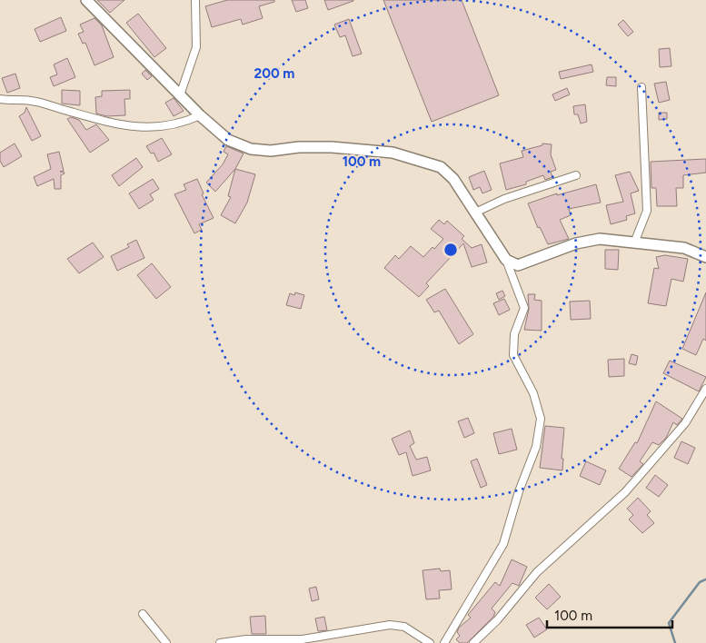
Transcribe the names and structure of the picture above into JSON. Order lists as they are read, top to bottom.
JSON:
{
  "scale_bar": "100 m",
  "rings": ["200 m", "100 m"]
}
